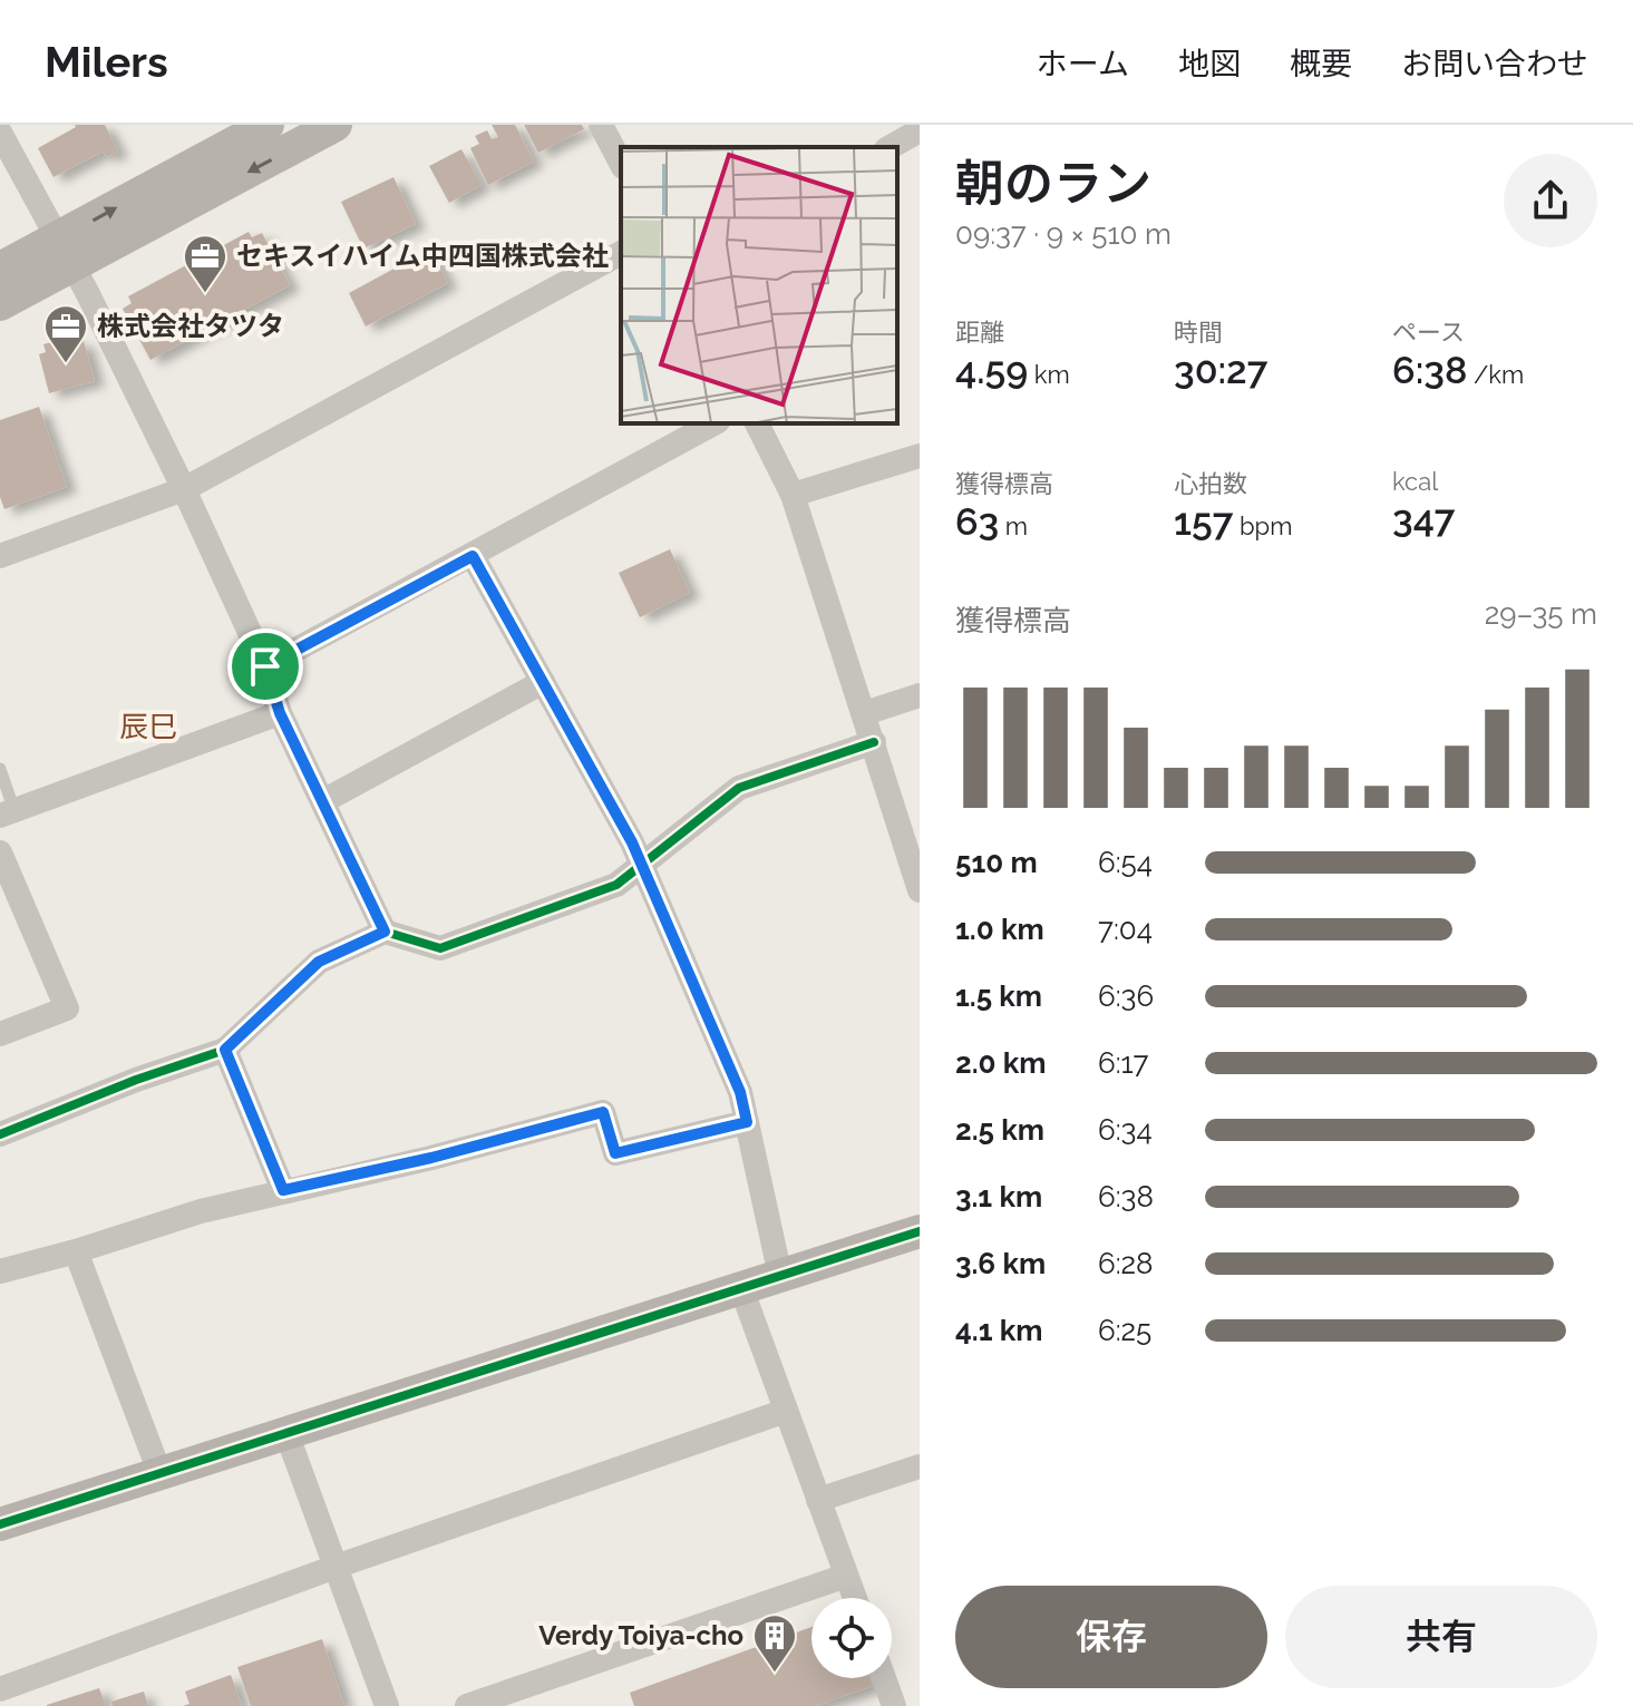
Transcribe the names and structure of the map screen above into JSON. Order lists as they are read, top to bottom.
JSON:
{
  "districts": ["辰巳"],
  "places": {
    "office": ["セキスイハイム中四国株式会社", "株式会社タツタ"],
    "building": ["Verdy Toiya-cho"]
  },
  "page": {
    "header": "Milers",
    "nav": [
      "ホーム",
      "地図",
      "概要",
      "お問い合わせ"
    ],
    "heading": ["朝のラン", "09:37 · 9 × 510 m"],
    "stats": [
      ["距離", "4.59 km"],
      ["時間", "30:27"],
      ["ペース", "6:38 /km"],
      ["獲得標高", "63 m"],
      ["心拍数", "157 bpm"],
      ["kcal", "347"]
    ],
    "chart": ["獲得標高", "29–35 m"],
    "list": [
      {
        "name": "510 m",
        "note": "6:54"
      },
      {
        "name": "1.0 km",
        "note": "7:04"
      },
      {
        "name": "1.5 km",
        "note": "6:36"
      },
      {
        "name": "2.0 km",
        "note": "6:17"
      },
      {
        "name": "2.5 km",
        "note": "6:34"
      },
      {
        "name": "3.1 km",
        "note": "6:38"
      },
      {
        "name": "3.6 km",
        "note": "6:28"
      },
      {
        "name": "4.1 km",
        "note": "6:25"
      }
    ],
    "buttons": ["保存", "共有"]
  }
}
